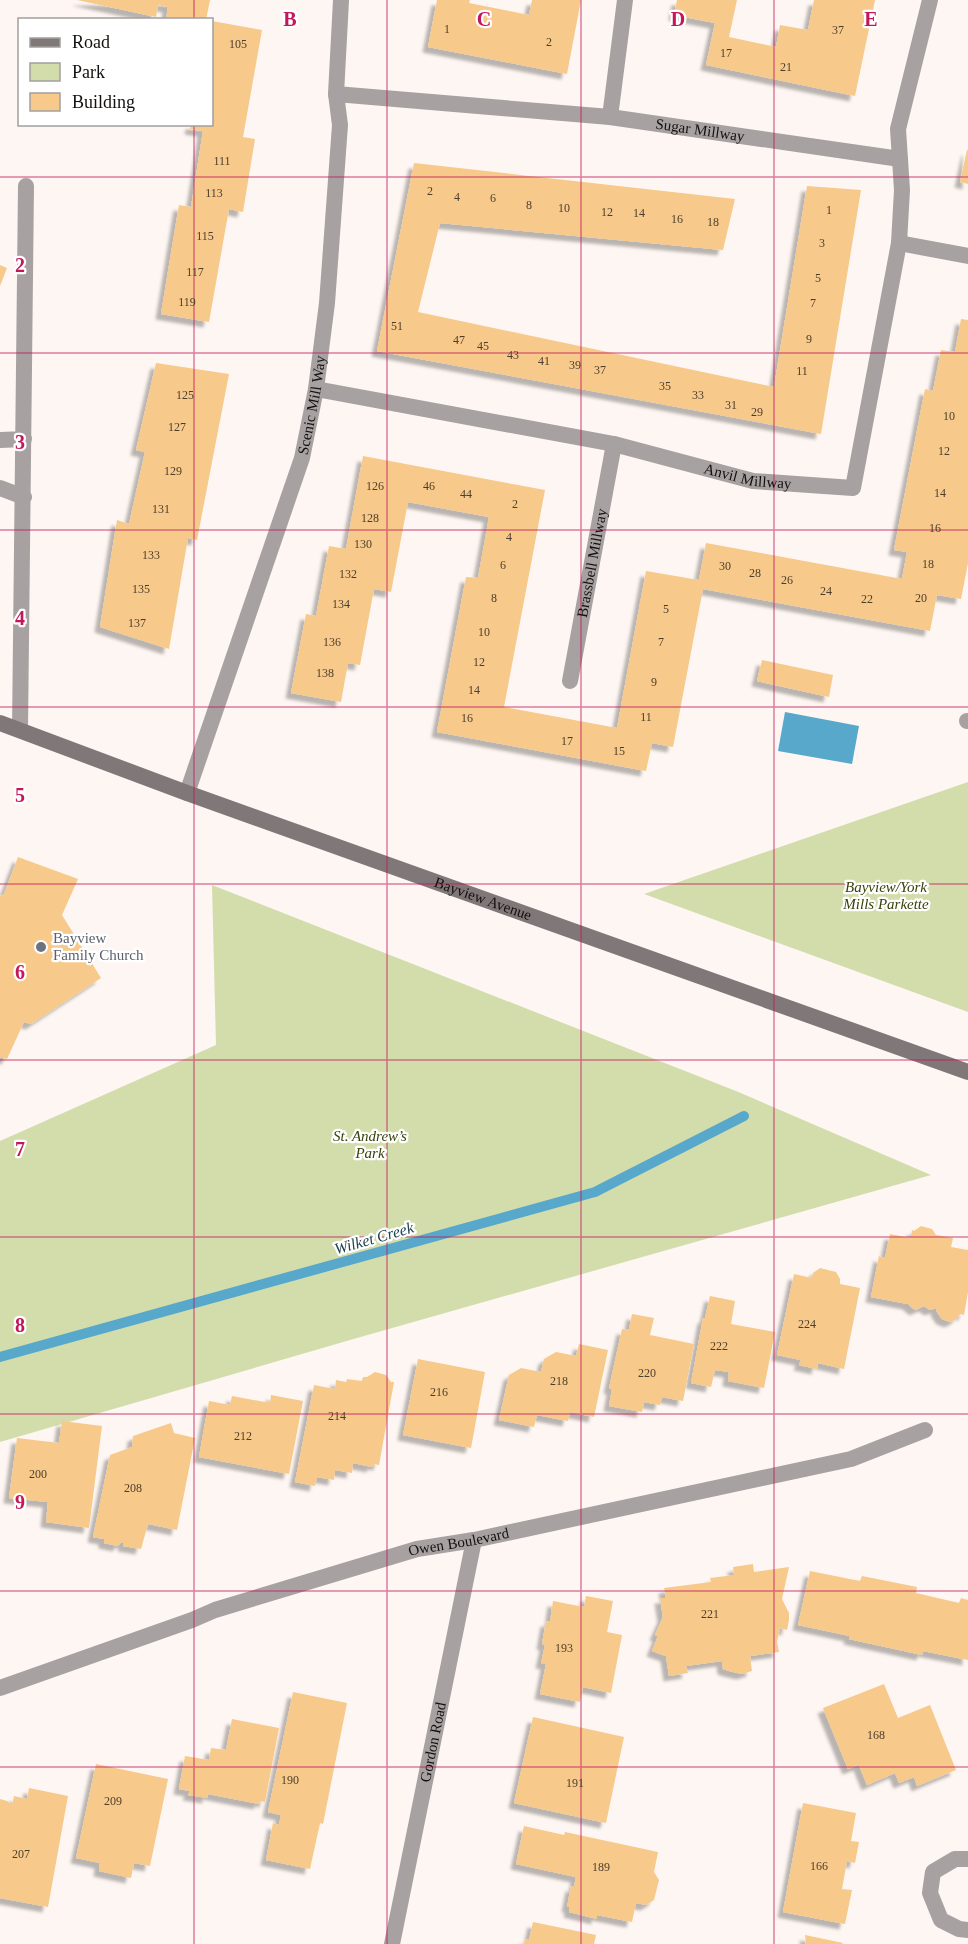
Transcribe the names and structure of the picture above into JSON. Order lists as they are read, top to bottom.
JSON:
{
  "streets": {
    "main road": ["Bayview Avenue"],
    "street": [
      "Sugar Millway",
      "Scenic Mill Way",
      "Anvil Millway",
      "Brassbell Millway",
      "Owen Boulevard",
      "Gordon Road"
    ]
  },
  "crossings": [
    ["Sugar Millway", "Scenic Mill Way"],
    ["Sugar Millway", "Anvil Millway"],
    ["Scenic Mill Way", "Anvil Millway"],
    ["Scenic Mill Way", "Bayview Avenue"],
    ["Anvil Millway", "Brassbell Millway"],
    ["Owen Boulevard", "Gordon Road"]
  ],
  "water": ["Wilket Creek"],
  "parks": ["Bayview/York Mills Parkette", "St. Andrew’s Park"],
  "places": ["Bayview Family Church"],
  "house_numbers": [
    "1",
    "37",
    "2",
    "105",
    "17",
    "21",
    "111",
    "2",
    "113",
    "4",
    "6",
    "8",
    "10",
    "1",
    "12",
    "14",
    "16",
    "18",
    "115",
    "3",
    "117",
    "5",
    "119",
    "7",
    "51",
    "9",
    "47",
    "45",
    "43",
    "41",
    "39",
    "37",
    "11",
    "35",
    "125",
    "33",
    "31",
    "29",
    "10",
    "127",
    "12",
    "129",
    "126",
    "46",
    "14",
    "44",
    "2",
    "131",
    "128",
    "16",
    "4",
    "130",
    "133",
    "18",
    "6",
    "30",
    "28",
    "132",
    "26",
    "135",
    "24",
    "8",
    "20",
    "22",
    "134",
    "5",
    "137",
    "10",
    "136",
    "7",
    "12",
    "138",
    "9",
    "14",
    "11",
    "16",
    "17",
    "15",
    "224",
    "222",
    "220",
    "218",
    "216",
    "214",
    "212",
    "200",
    "208",
    "221",
    "193",
    "168",
    "190",
    "191",
    "209",
    "207",
    "166",
    "189"
  ],
  "legend": ["Road", "Park", "Building"],
  "grid": {
    "columns": [
      "B",
      "C",
      "D",
      "E"
    ],
    "rows": [
      "2",
      "3",
      "4",
      "5",
      "6",
      "7",
      "8",
      "9"
    ]
  }
}
